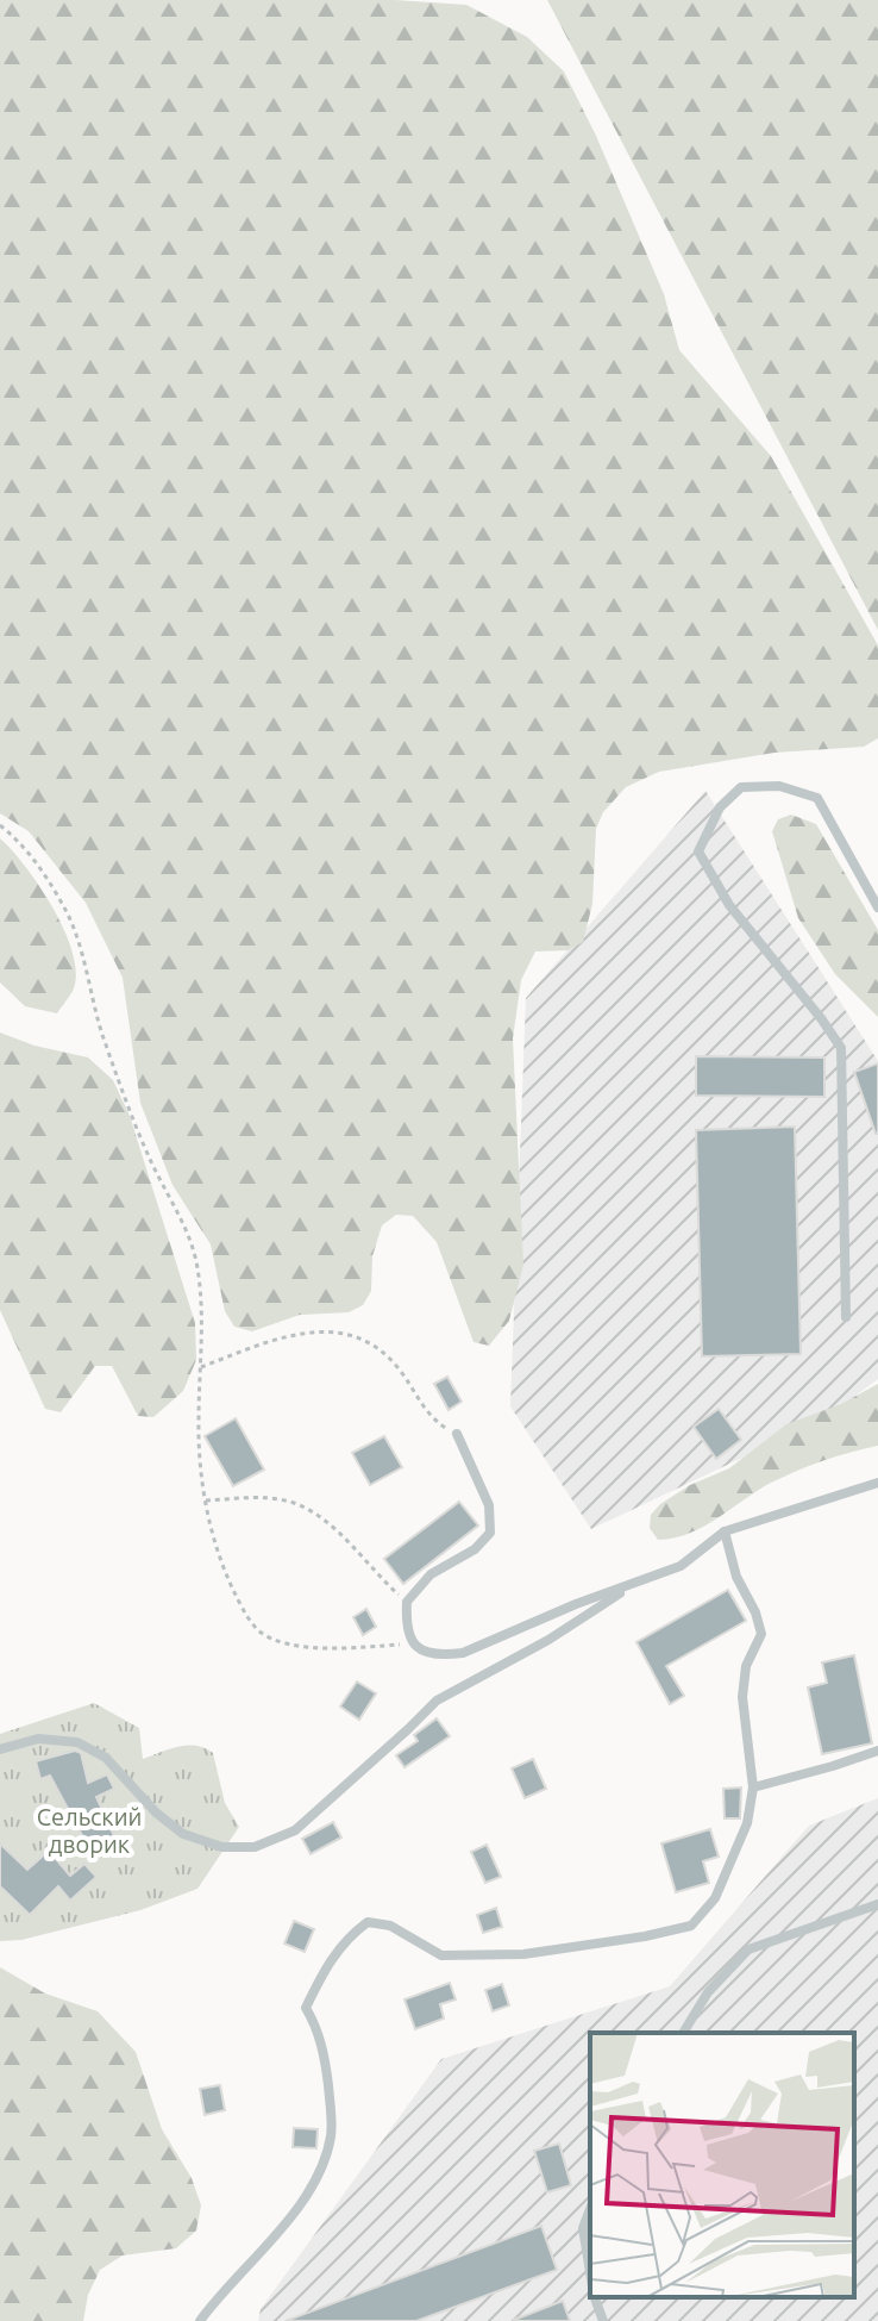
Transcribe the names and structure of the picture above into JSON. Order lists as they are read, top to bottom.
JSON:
{
  "parks": ["Сельский дворик"]
}
